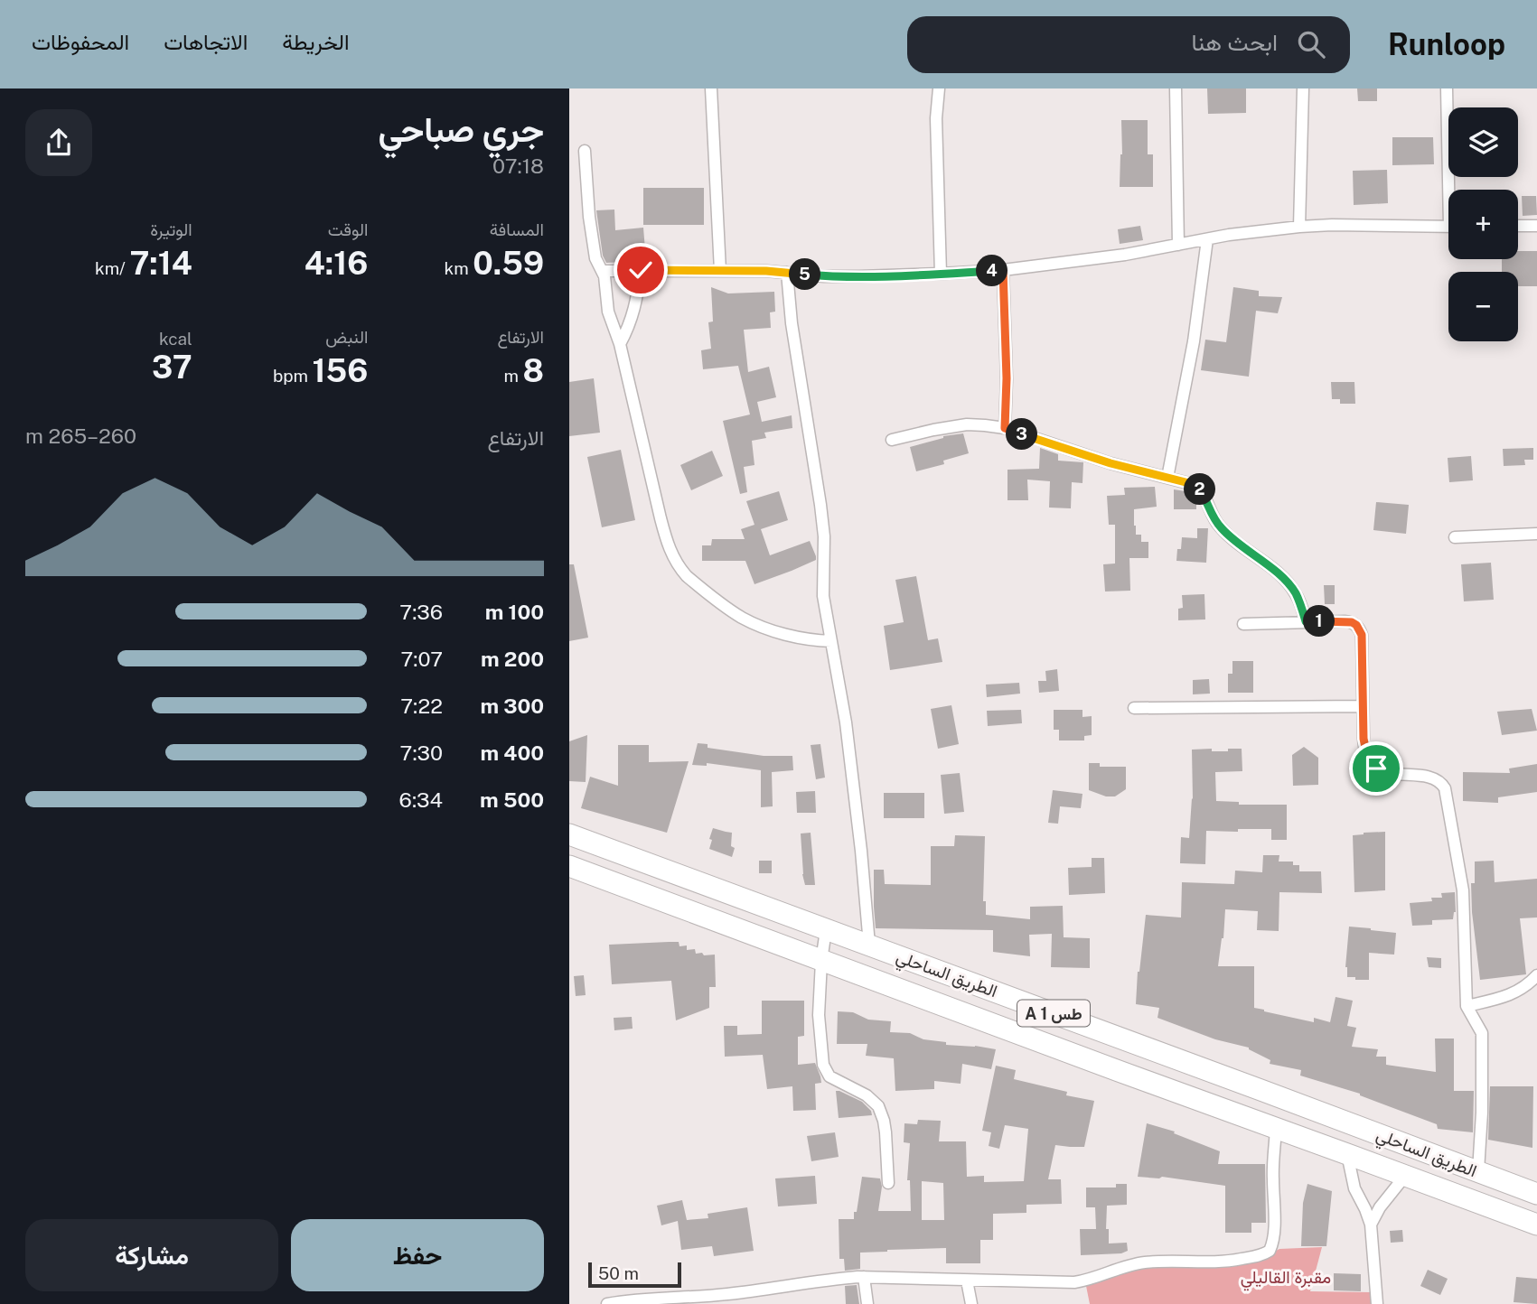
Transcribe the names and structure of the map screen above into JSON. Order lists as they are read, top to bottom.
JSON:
{
  "streets": {
    "highway": ["الطريق الساحلي", "A 1 طس"]
  },
  "parks": ["مقبرة القاليلي"],
  "scale_bar": "50 m",
  "page": {
    "header": "Runloop",
    "search": "ابحث هنا",
    "nav": ["الخريطة", "الاتجاهات", "المحفوظات"],
    "heading": ["جري صباحي", "07:18"],
    "map_buttons": ["+", "−"],
    "stats": [
      ["المسافة", "0.59 km"],
      ["الوقت", "4:16"],
      ["الوتيرة", "7:14 /km"],
      ["الارتفاع", "8 m"],
      ["النبض", "156 bpm"],
      ["kcal", "37"]
    ],
    "pins": [
      "4",
      "5",
      "3",
      "2",
      "1"
    ],
    "chart": ["الارتفاع", "260–265 m"],
    "list": [
      {
        "name": "100 m",
        "note": "7:36"
      },
      {
        "name": "200 m",
        "note": "7:07"
      },
      {
        "name": "300 m",
        "note": "7:22"
      },
      {
        "name": "400 m",
        "note": "7:30"
      },
      {
        "name": "500 m",
        "note": "6:34"
      }
    ],
    "buttons": ["حفظ", "مشاركة"],
    "scale": "50 m"
  }
}
